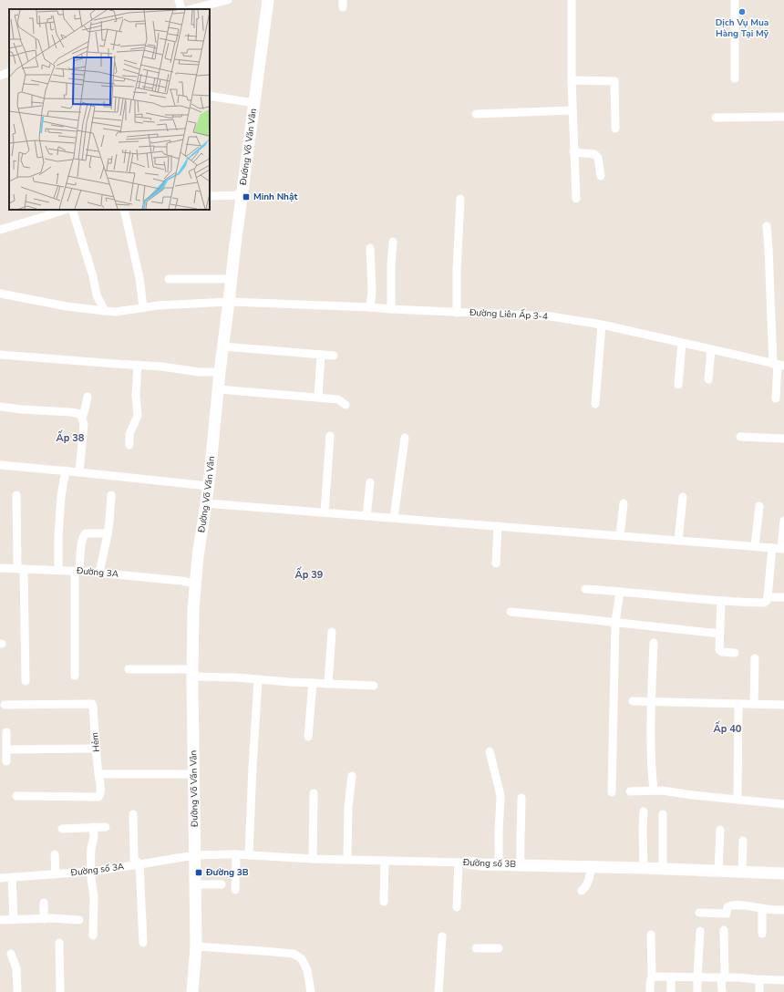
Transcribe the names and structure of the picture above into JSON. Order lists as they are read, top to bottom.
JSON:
{
  "streets": {
    "street": [
      "Đường Võ Văn Vân",
      "Đường Liên Ấp 3-4",
      "Đường 3A",
      "Hẻm",
      "Đường số 3B",
      "Đường số 3A"
    ]
  },
  "crossings": [
    ["Đường Võ Văn Vân", "Đường Liên Ấp 3-4"],
    ["Đường Võ Văn Vân", "Đường 3A"],
    ["Đường Võ Văn Vân", "Đường số 3B"],
    ["Đường Võ Văn Vân", "Đường số 3A"],
    ["Đường số 3B", "Đường số 3A"]
  ],
  "districts": ["Ấp 38", "Ấp 39", "Ấp 40"],
  "places": {
    "other": ["Dịch Vụ Mua Hàng Tại Mỹ"],
    "transit": ["Minh Nhật", "Đường 3B"]
  }
}
